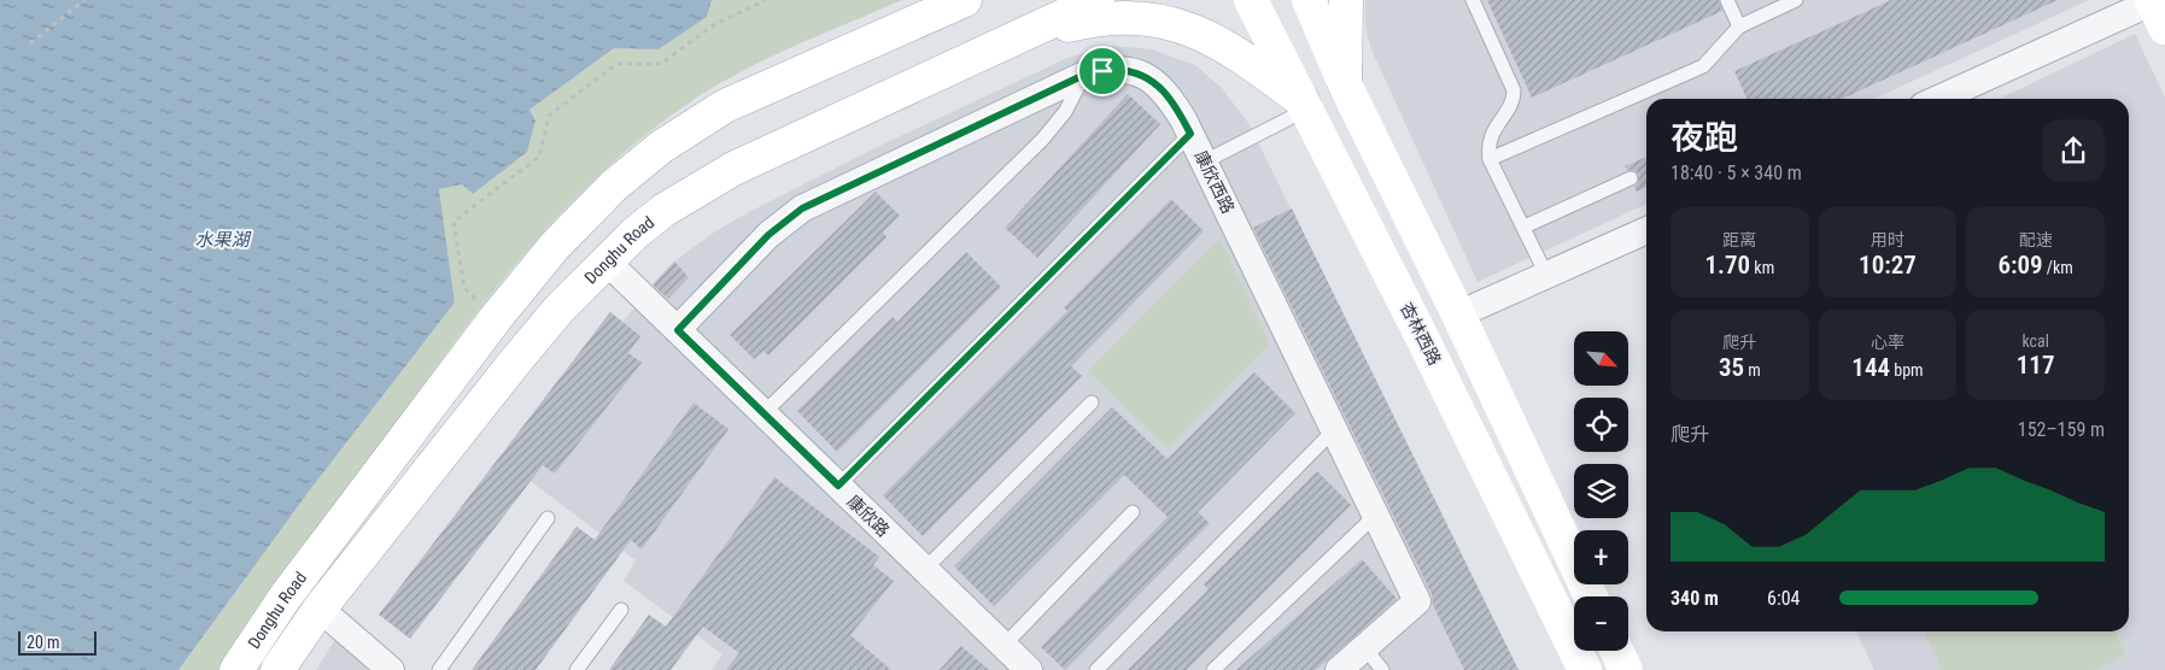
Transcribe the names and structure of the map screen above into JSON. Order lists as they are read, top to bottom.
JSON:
{
  "streets": {
    "main road": ["Donghu Road", "杏林西路"],
    "street": ["康欣西路", "康欣路"]
  },
  "crossings": [
    ["康欣西路", "康欣路"],
    ["Donghu Road", "康欣路"]
  ],
  "water": ["水果湖"],
  "scale_bar": "20 m",
  "north": "bottom right",
  "page": {
    "heading": ["夜跑", "18:40 · 5 × 340 m"],
    "stats": [
      ["距离", "1.70 km"],
      ["用时", "10:27"],
      ["配速", "6:09 /km"],
      ["爬升", "35 m"],
      ["心率", "144 bpm"],
      ["kcal", "117"]
    ],
    "map_buttons": ["+", "−"],
    "chart": ["爬升", "152–159 m"],
    "list": [
      {
        "name": "340 m",
        "note": "6:04"
      }
    ],
    "scale": "20 m"
  }
}
